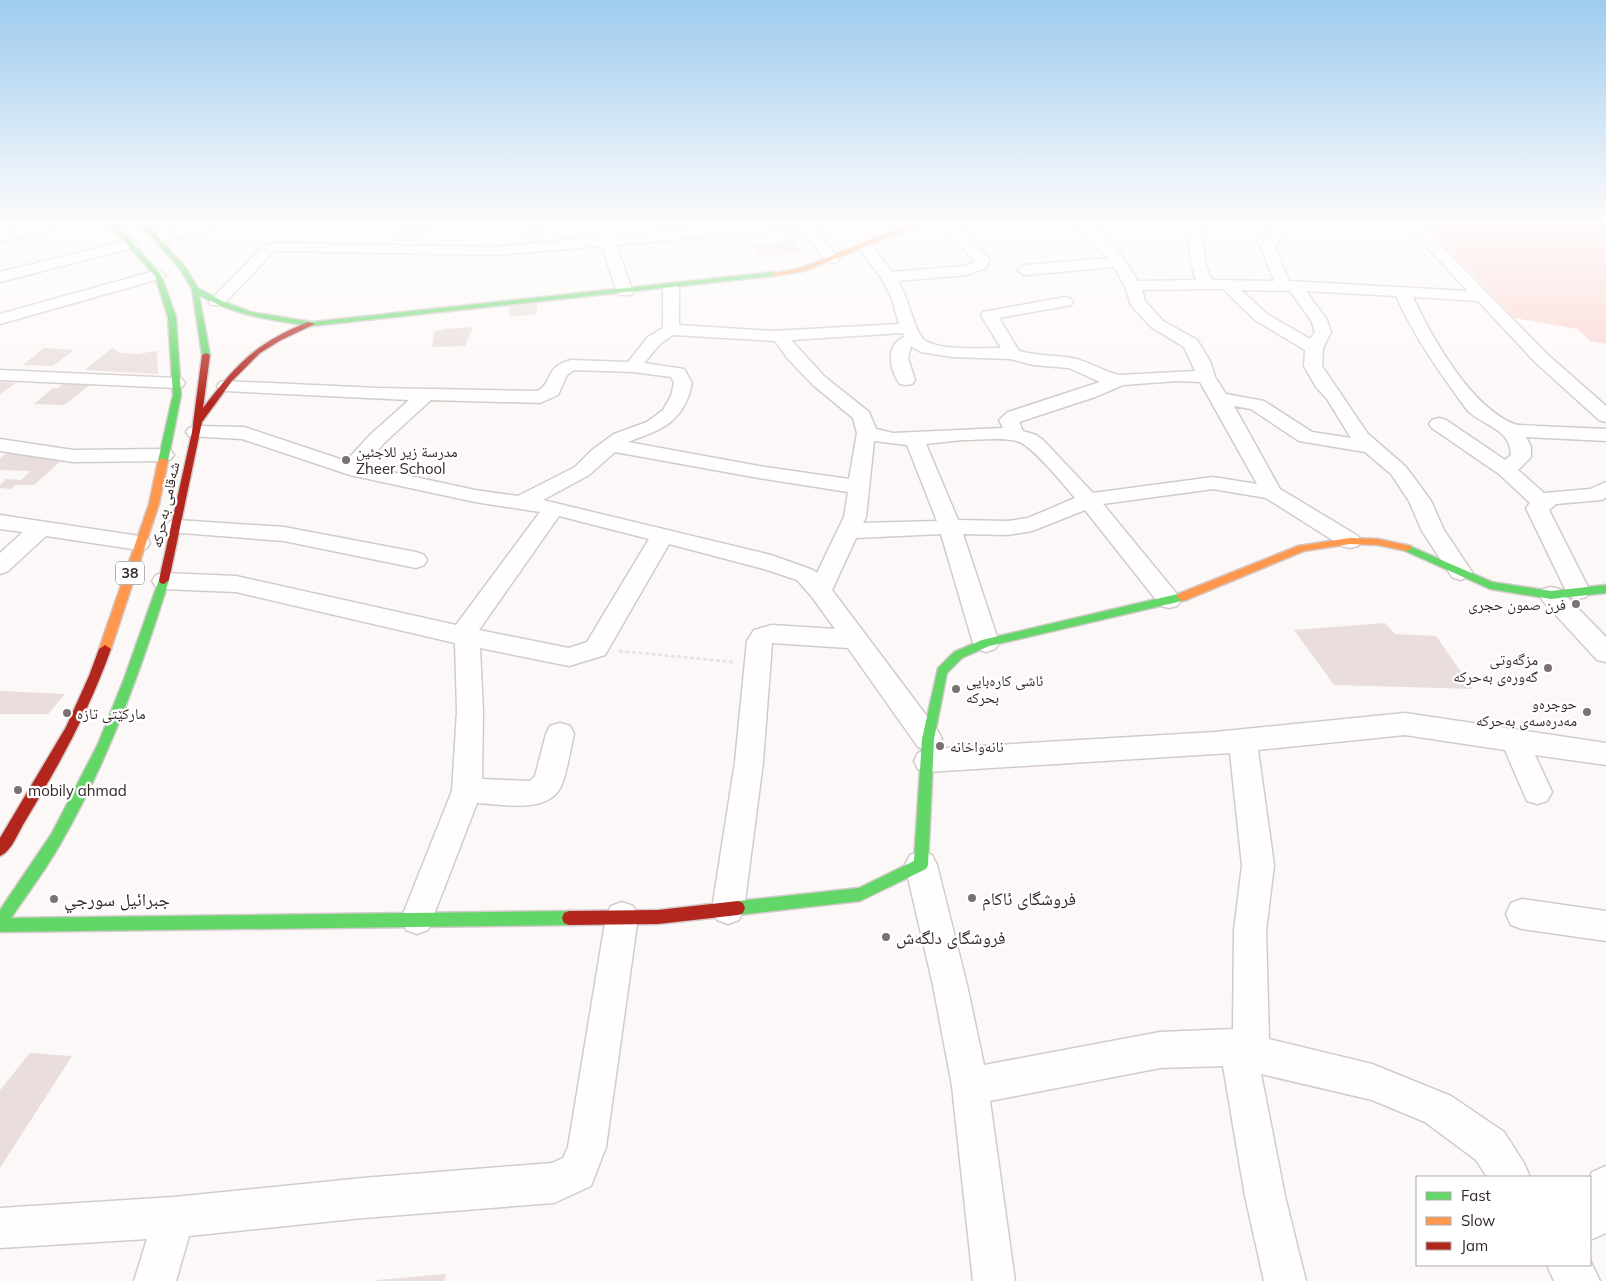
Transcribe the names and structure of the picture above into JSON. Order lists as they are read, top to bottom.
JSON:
{
  "streets": {
    "main road": ["شەقامی بەحرکە", "38"]
  },
  "crossings": [
    ["شەقامی بەحرکە", "38"]
  ],
  "places": [
    "مدرسة زير للاجئين Zheer School",
    "فرن صمون حجری",
    "مزگەوتی گەورەی بەحرکە",
    "ئاشی کارەبایی بحرکە",
    "حوجره‌و مه‌دره‌سه‌ی به‌حرکه",
    "مارکێتی تازە",
    "نانەواخانە",
    "mobily ahmad",
    "فروشگای ئاکام",
    "جبرائيل سورجي",
    "فروشگای دلگه‌ش"
  ],
  "legend": ["Fast", "Slow", "Jam"]
}
